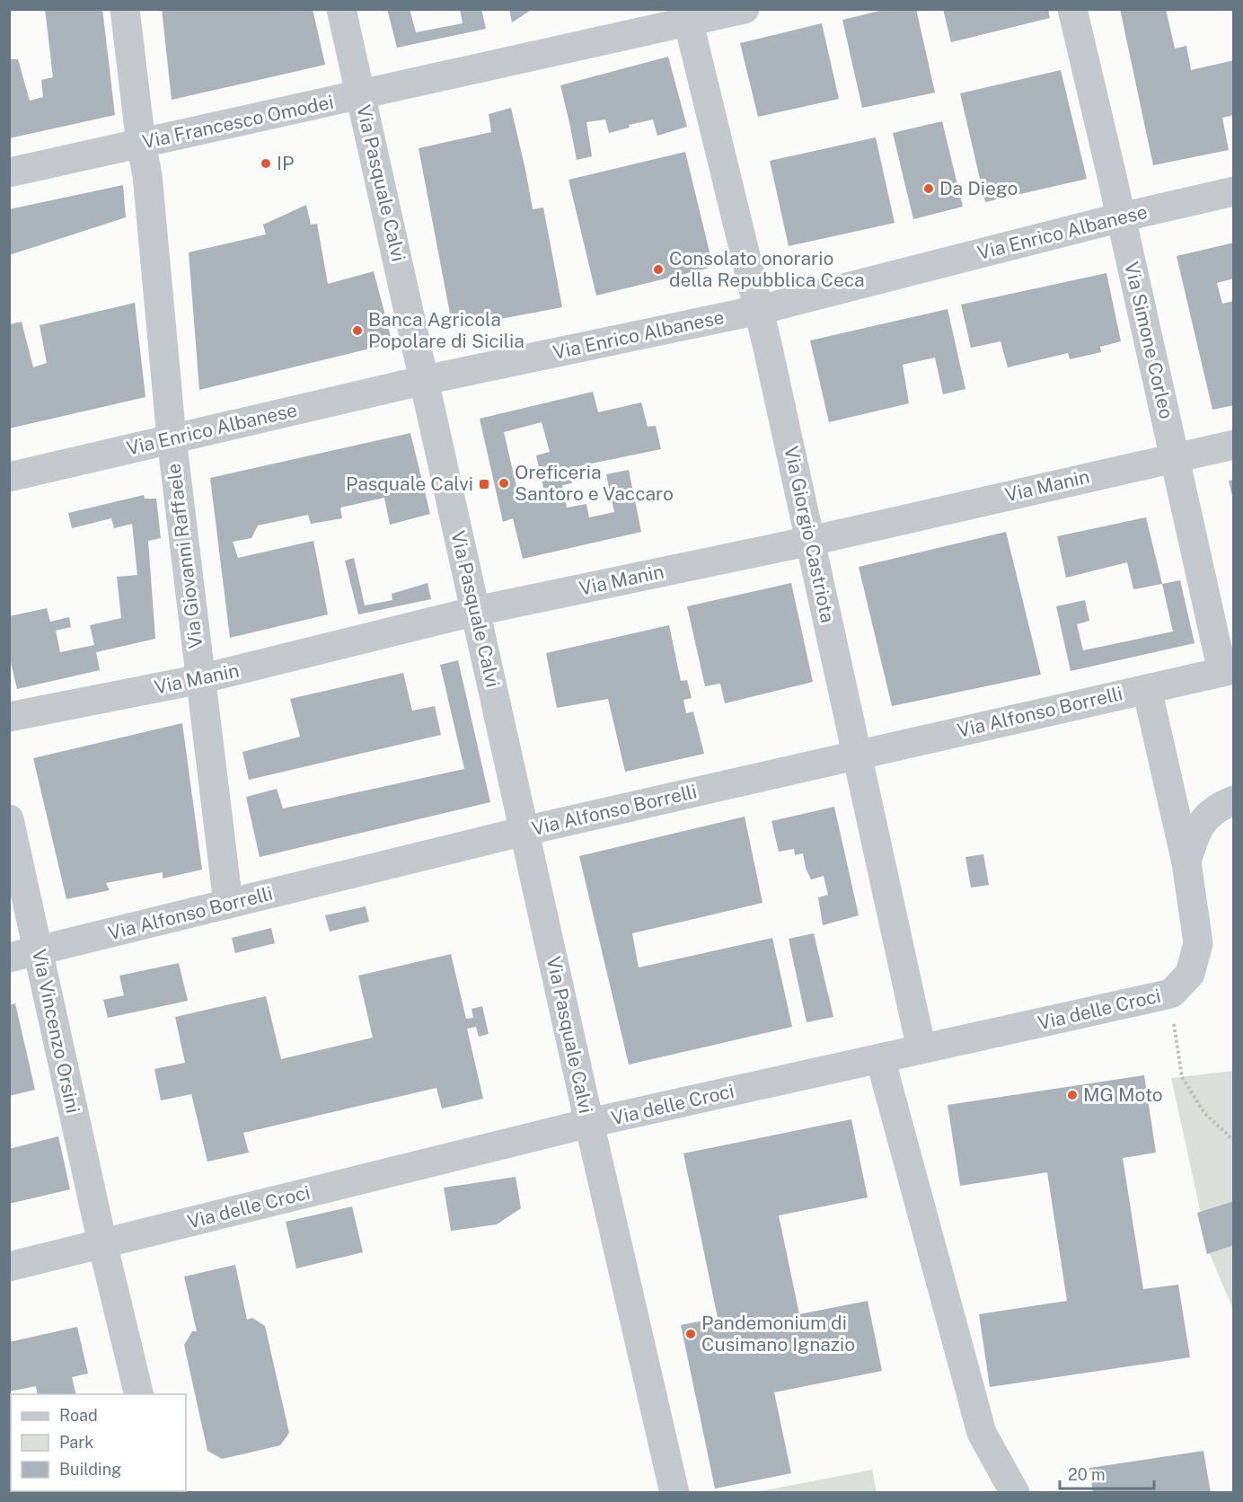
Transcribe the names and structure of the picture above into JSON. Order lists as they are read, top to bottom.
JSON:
{
  "streets": {
    "street": [
      "Via Francesco Omodei",
      "Via Pasquale Calvi",
      "Via Enrico Albanese",
      "Via Simone Corleo",
      "Via Manin",
      "Via Giorgio Castriota",
      "Via Giovanni Raffaele",
      "Via Alfonso Borrelli",
      "Via delle Croci",
      "Via Vincenzo Orsini"
    ]
  },
  "crossings": [
    ["Via Francesco Omodei", "Via Pasquale Calvi"],
    ["Via Francesco Omodei", "Via Giorgio Castriota"],
    ["Via Francesco Omodei", "Via Giovanni Raffaele"],
    ["Via Pasquale Calvi", "Via Enrico Albanese"],
    ["Via Pasquale Calvi", "Via Manin"],
    ["Via Pasquale Calvi", "Via Alfonso Borrelli"],
    ["Via Pasquale Calvi", "Via delle Croci"],
    ["Via Enrico Albanese", "Via Simone Corleo"],
    ["Via Enrico Albanese", "Via Giorgio Castriota"],
    ["Via Enrico Albanese", "Via Giovanni Raffaele"],
    ["Via Simone Corleo", "Via Manin"],
    ["Via Simone Corleo", "Via Alfonso Borrelli"],
    ["Via Manin", "Via Giorgio Castriota"],
    ["Via Manin", "Via Giovanni Raffaele"],
    ["Via Giorgio Castriota", "Via Alfonso Borrelli"],
    ["Via Giorgio Castriota", "Via delle Croci"],
    ["Via Giovanni Raffaele", "Via Alfonso Borrelli"],
    ["Via Alfonso Borrelli", "Via delle Croci"],
    ["Via Alfonso Borrelli", "Via Vincenzo Orsini"],
    ["Via delle Croci", "Via Vincenzo Orsini"]
  ],
  "places": {
    "other": [
      "IP",
      "Da Diego",
      "Consolato onorario della Repubblica Ceca",
      "Banca Agricola Popolare di Sicilia",
      "Oreficeria Santoro e Vaccaro",
      "MG Moto",
      "Pandemonium di Cusimano Ignazio"
    ],
    "transit": ["Pasquale Calvi"]
  },
  "legend": ["Road", "Park", "Building"],
  "scale_bar": "20 m"
}
